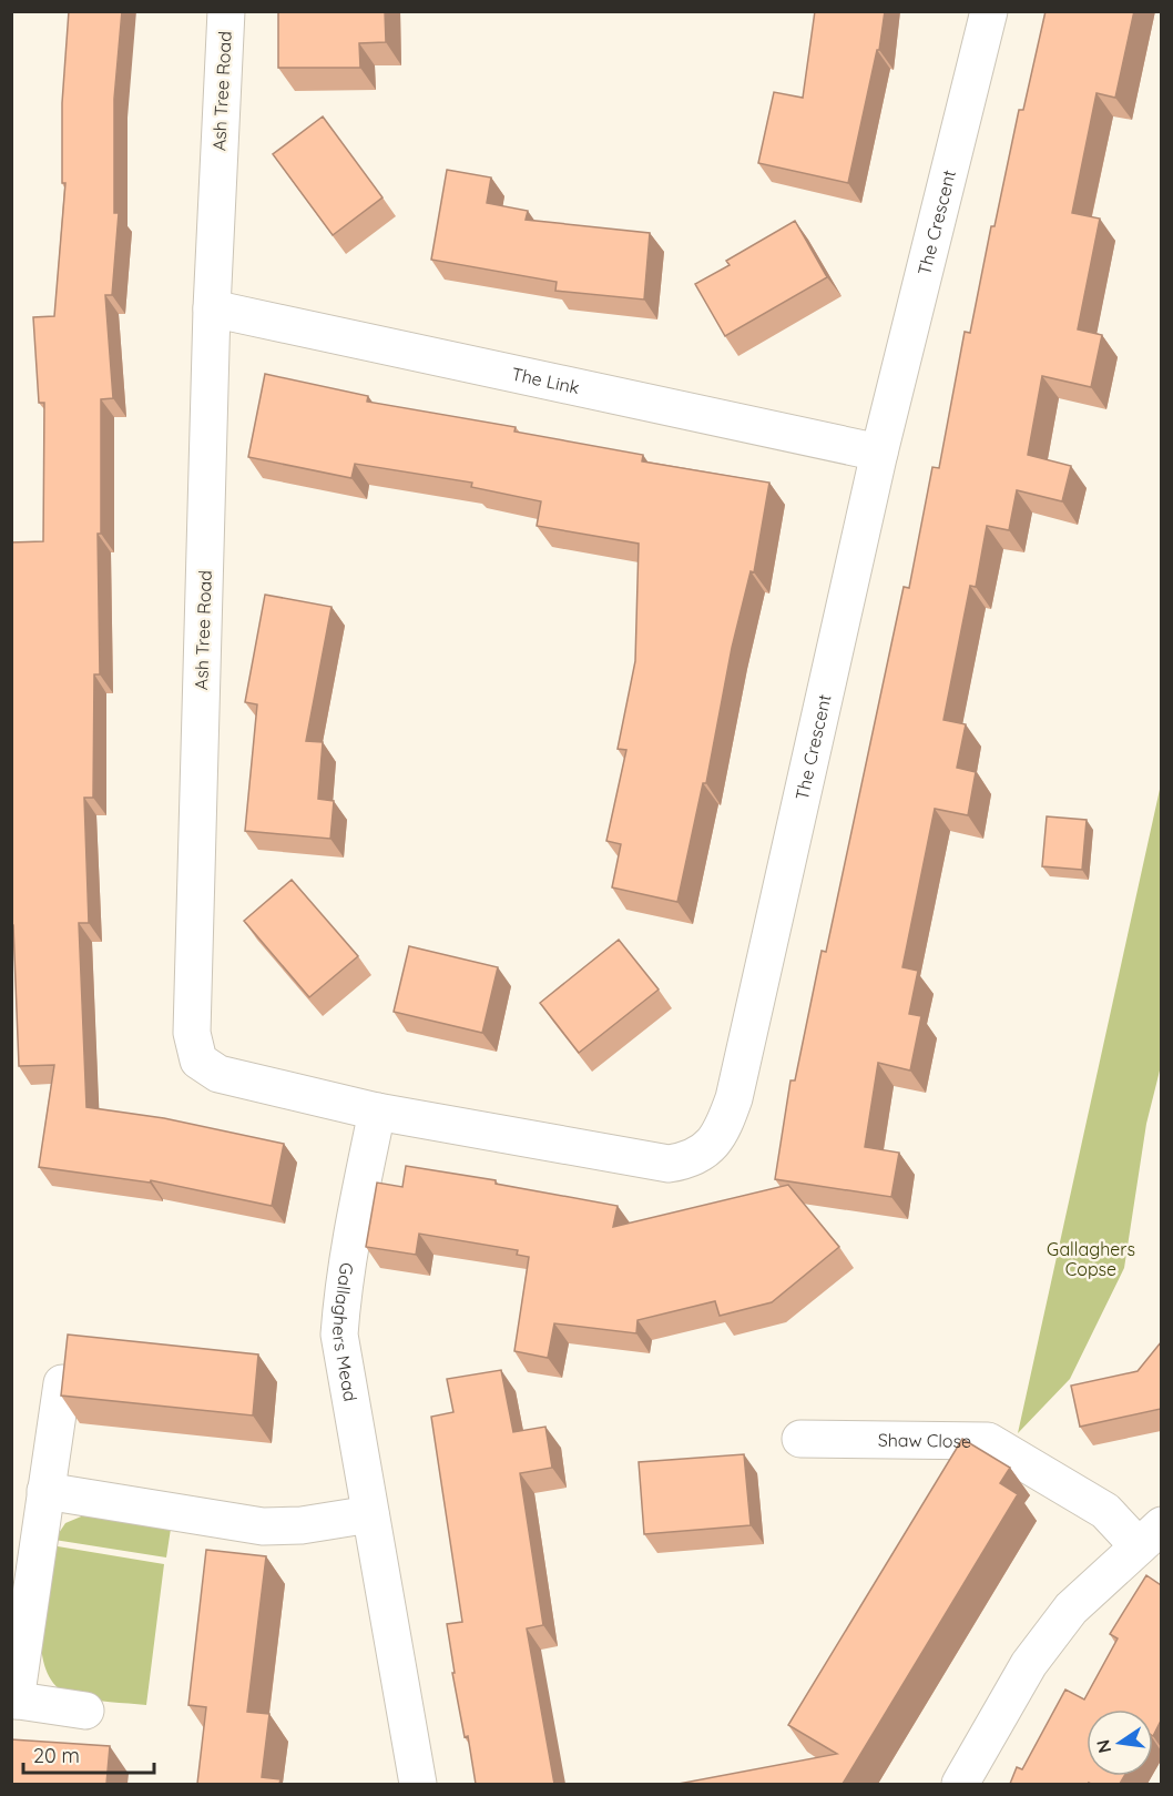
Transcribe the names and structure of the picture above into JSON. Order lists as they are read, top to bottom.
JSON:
{
  "streets": {
    "street": [
      "Ash Tree Road",
      "The Crescent",
      "The Link",
      "Gallaghers Mead",
      "Shaw Close"
    ]
  },
  "crossings": [
    ["Ash Tree Road", "The Crescent"],
    ["Ash Tree Road", "The Link"],
    ["Ash Tree Road", "Gallaghers Mead"],
    ["The Crescent", "The Link"],
    ["The Crescent", "Gallaghers Mead"]
  ],
  "parks": ["Gallaghers Copse"],
  "scale_bar": "20 m",
  "north": "left"
}
